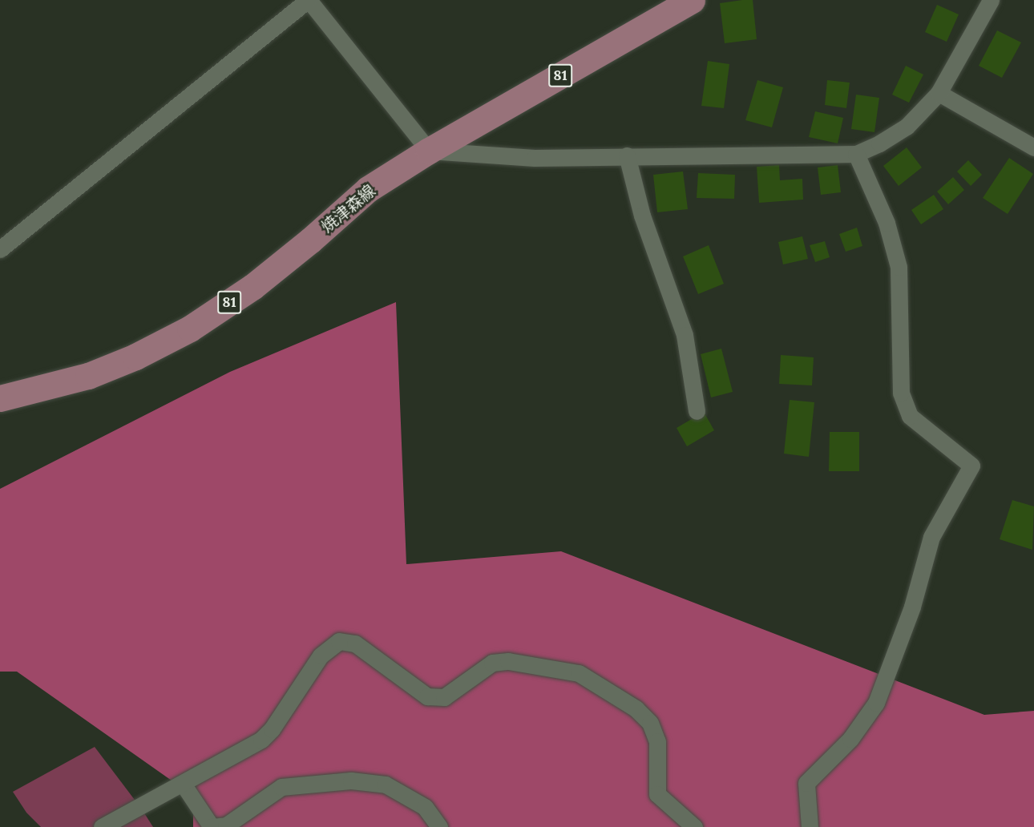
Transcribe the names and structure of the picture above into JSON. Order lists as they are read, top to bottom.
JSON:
{
  "streets": {
    "main road": ["81", "焼津森線"]
  }
}
